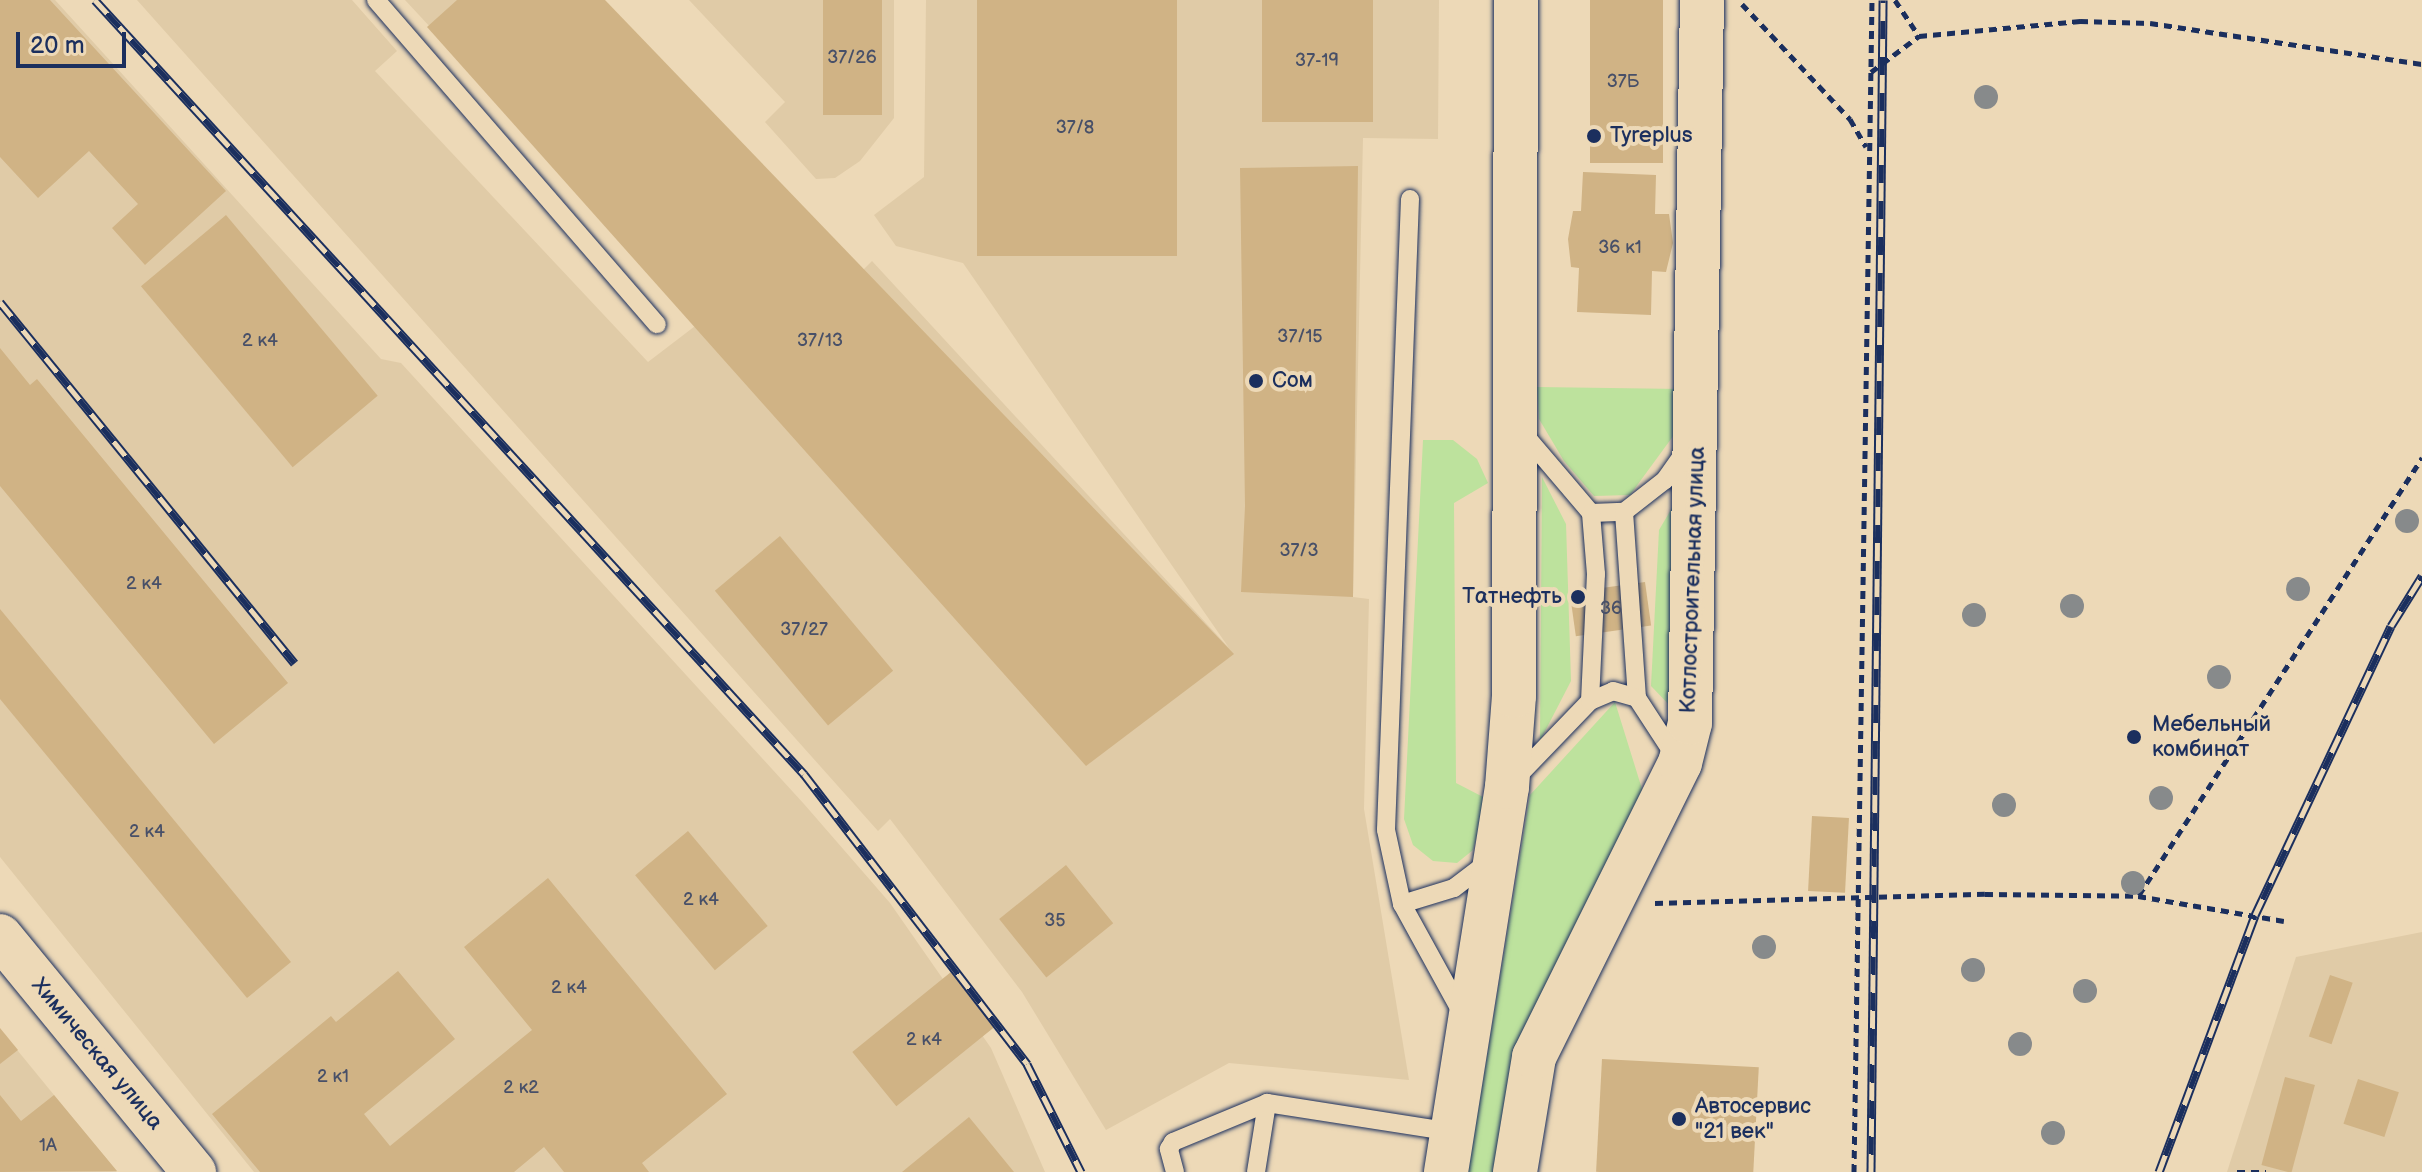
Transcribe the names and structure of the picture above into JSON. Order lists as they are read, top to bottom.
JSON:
{
  "streets": {
    "main road": ["Котлостроительная улица", "Химическая улица"]
  },
  "places": [
    "Tyreplus",
    "Сом",
    "Татнефть",
    "Мебельный комбинат",
    "Автосервис \"21 век\""
  ],
  "house_numbers": [
    "37/26",
    "37-19",
    "37Б",
    "37/8",
    "36 к1",
    "37/15",
    "2 к4",
    "37/13",
    "37/3",
    "2 к4",
    "36",
    "37/27",
    "2 к4",
    "2 к4",
    "35",
    "2 к4",
    "2 к4",
    "2 к1",
    "2 к2",
    "1А"
  ],
  "scale_bar": "20 m"
}
